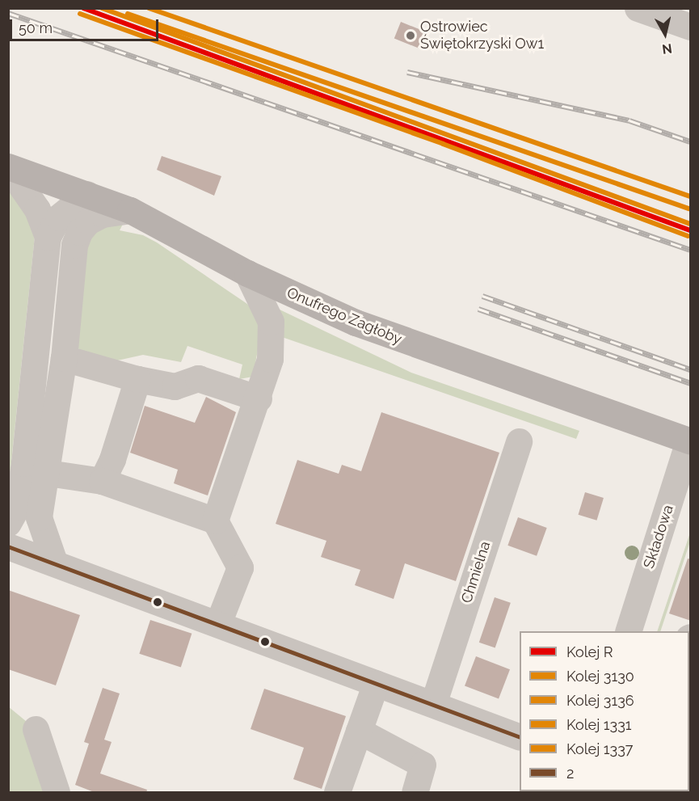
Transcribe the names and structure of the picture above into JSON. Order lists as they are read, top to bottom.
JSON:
{
  "streets": {
    "main road": ["Onufrego Zagłoby"],
    "street": ["Składowa", "Chmielna"]
  },
  "crossings": [
    ["Onufrego Zagłoby", "Składowa"]
  ],
  "places": ["Ostrowiec Świętokrzyski Ow1"],
  "lines": [
    "rail line R",
    "rail line 3136",
    "rail line 1337",
    "rail line 3130",
    "rail line 1331",
    "transit line 2"
  ],
  "legend": [
    "Kolej R",
    "Kolej 3130",
    "Kolej 3136",
    "Kolej 1331",
    "Kolej 1337",
    "2"
  ],
  "scale_bar": "50 m",
  "north": "bottom"
}
